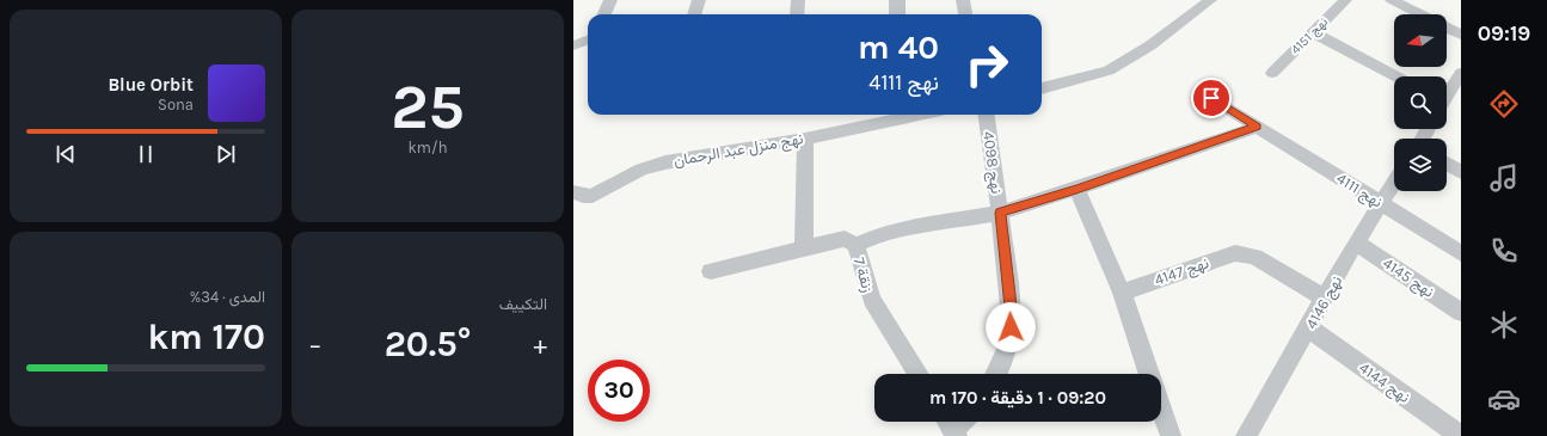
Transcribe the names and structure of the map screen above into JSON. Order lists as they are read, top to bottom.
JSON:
{
  "streets": {
    "street": [
      "نهج 4151",
      "نهج منزل عبد الرحمان",
      "نهج 4098",
      "نهج 4111",
      "نهج 4147",
      "زنقة 7",
      "نهج 4145",
      "نهج 4146",
      "نهج 4144"
    ]
  },
  "crossings": [
    ["نهج 4111", "نهج 4146"],
    ["نهج 4147", "نهج 4146"],
    ["نهج 4145", "نهج 4146"],
    ["نهج 4146", "نهج 4144"]
  ],
  "north": "left",
  "page": {
    "tabs": "09:19",
    "tile": [
      ["25", "km/h"],
      "التكييف",
      ["المدى · 34%", "170 km"]
    ],
    "turn": ["40 m", "نهج 4111"],
    "song": ["Blue Orbit", "Sona"],
    "heat": ["−", "20.5°", "+"],
    "limit": "30",
    "trip": "09:20 · 1 دقيقة · 170 m"
  }
}
